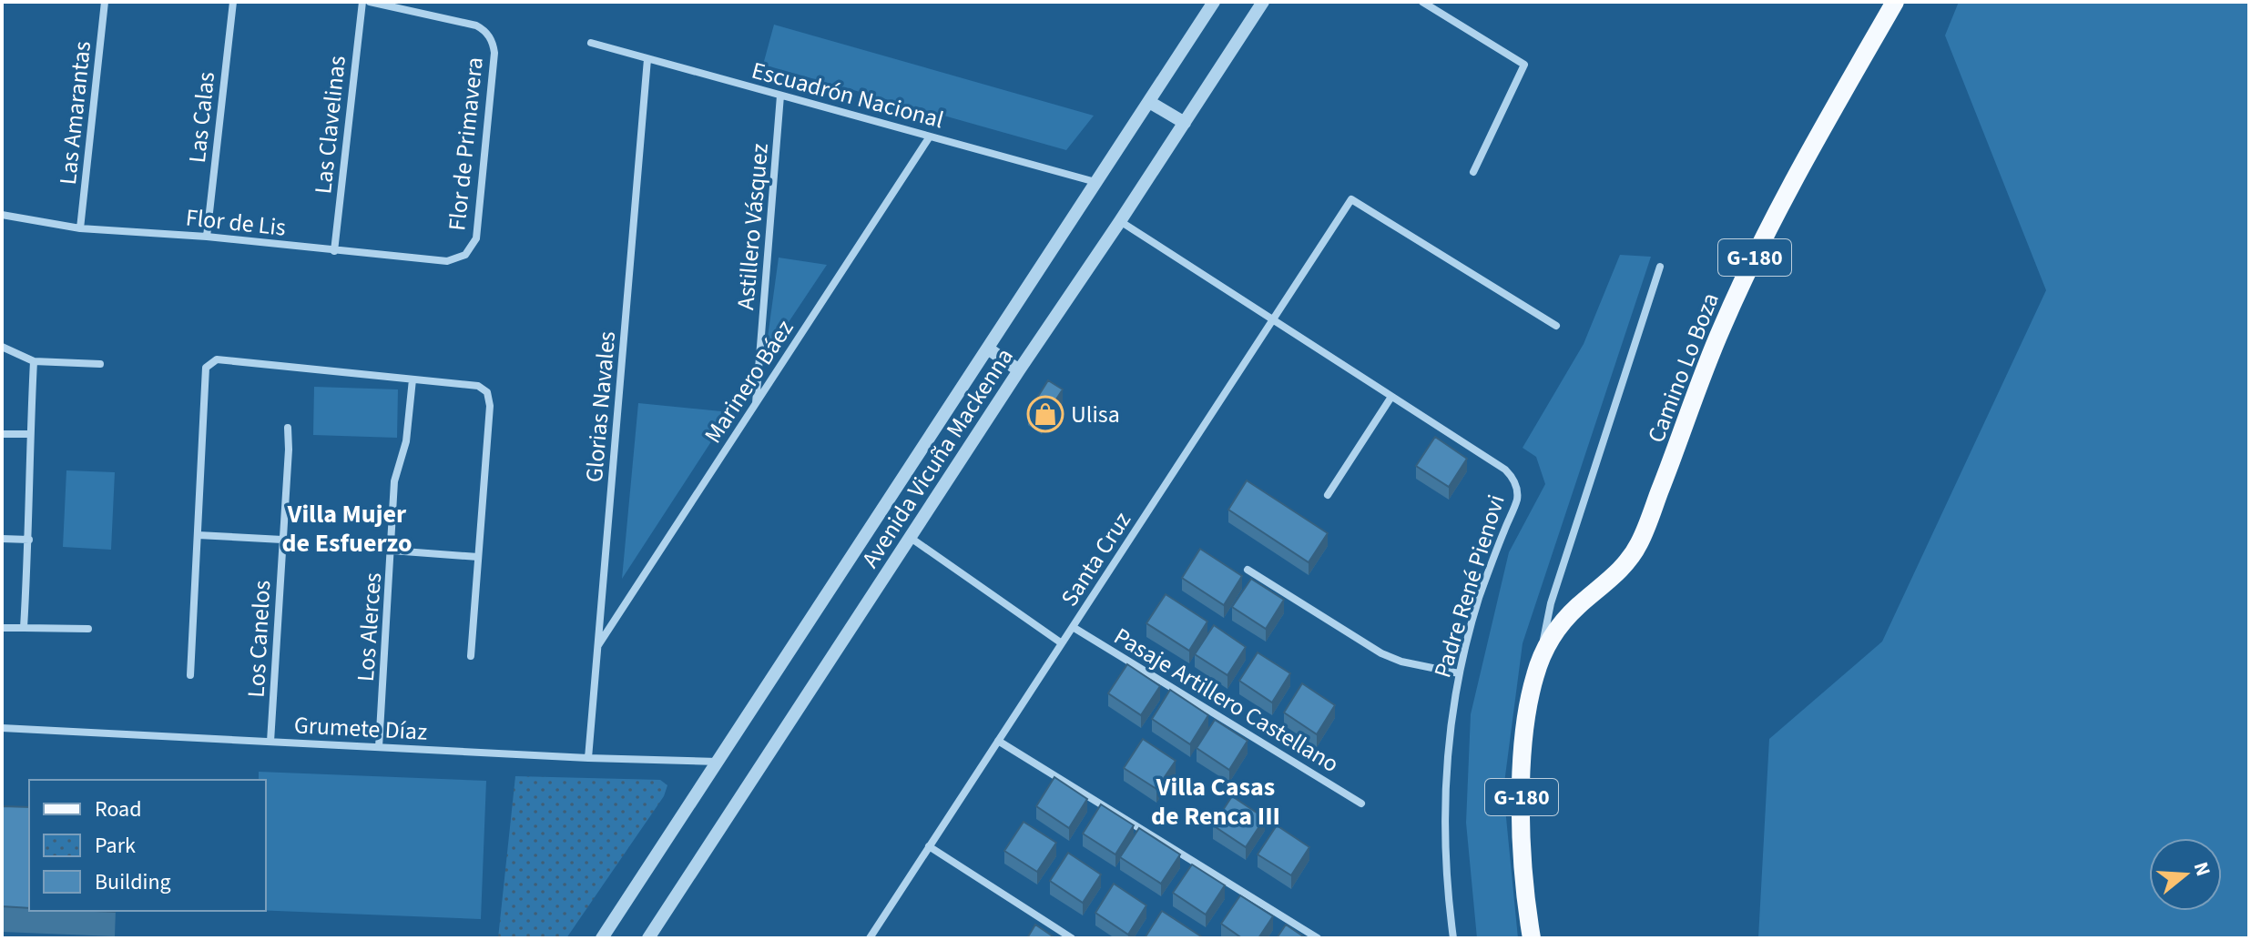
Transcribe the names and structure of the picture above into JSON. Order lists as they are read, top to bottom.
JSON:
{
  "streets": {
    "main road": ["G-180", "Camino Lo Boza"],
    "street": [
      "Escuadrón Nacional",
      "Las Amarantas",
      "Las Calas",
      "Las Clavelinas",
      "Flor de Primavera",
      "Flor de Lis",
      "Astillero Vásquez",
      "Marinero Báez",
      "Glorias Navales",
      "Avenida Vicuña Mackenna",
      "Santa Cruz",
      "Padre René Pienovi",
      "Los Alerces",
      "Los Canelos",
      "Pasaje Artillero Castellano",
      "Grumete Díaz"
    ]
  },
  "crossings": [
    ["Escuadrón Nacional", "Astillero Vásquez"],
    ["Escuadrón Nacional", "Marinero Báez"],
    ["Escuadrón Nacional", "Glorias Navales"],
    ["Escuadrón Nacional", "Avenida Vicuña Mackenna"],
    ["Las Amarantas", "Flor de Lis"],
    ["Las Calas", "Flor de Lis"],
    ["Las Clavelinas", "Flor de Lis"],
    ["Flor de Primavera", "Flor de Lis"],
    ["Astillero Vásquez", "Marinero Báez"],
    ["Marinero Báez", "Glorias Navales"],
    ["Glorias Navales", "Grumete Díaz"],
    ["Avenida Vicuña Mackenna", "Padre René Pienovi"],
    ["Avenida Vicuña Mackenna", "Grumete Díaz"],
    ["Santa Cruz", "Padre René Pienovi"],
    ["Santa Cruz", "Pasaje Artillero Castellano"],
    ["Los Alerces", "Grumete Díaz"],
    ["Los Canelos", "Grumete Díaz"]
  ],
  "districts": ["Villa Mujer de Esfuerzo", "Villa Casas de Renca III"],
  "places": {
    "shop": ["Ulisa"]
  },
  "legend": ["Road", "Park", "Building"],
  "north": "right"
}
